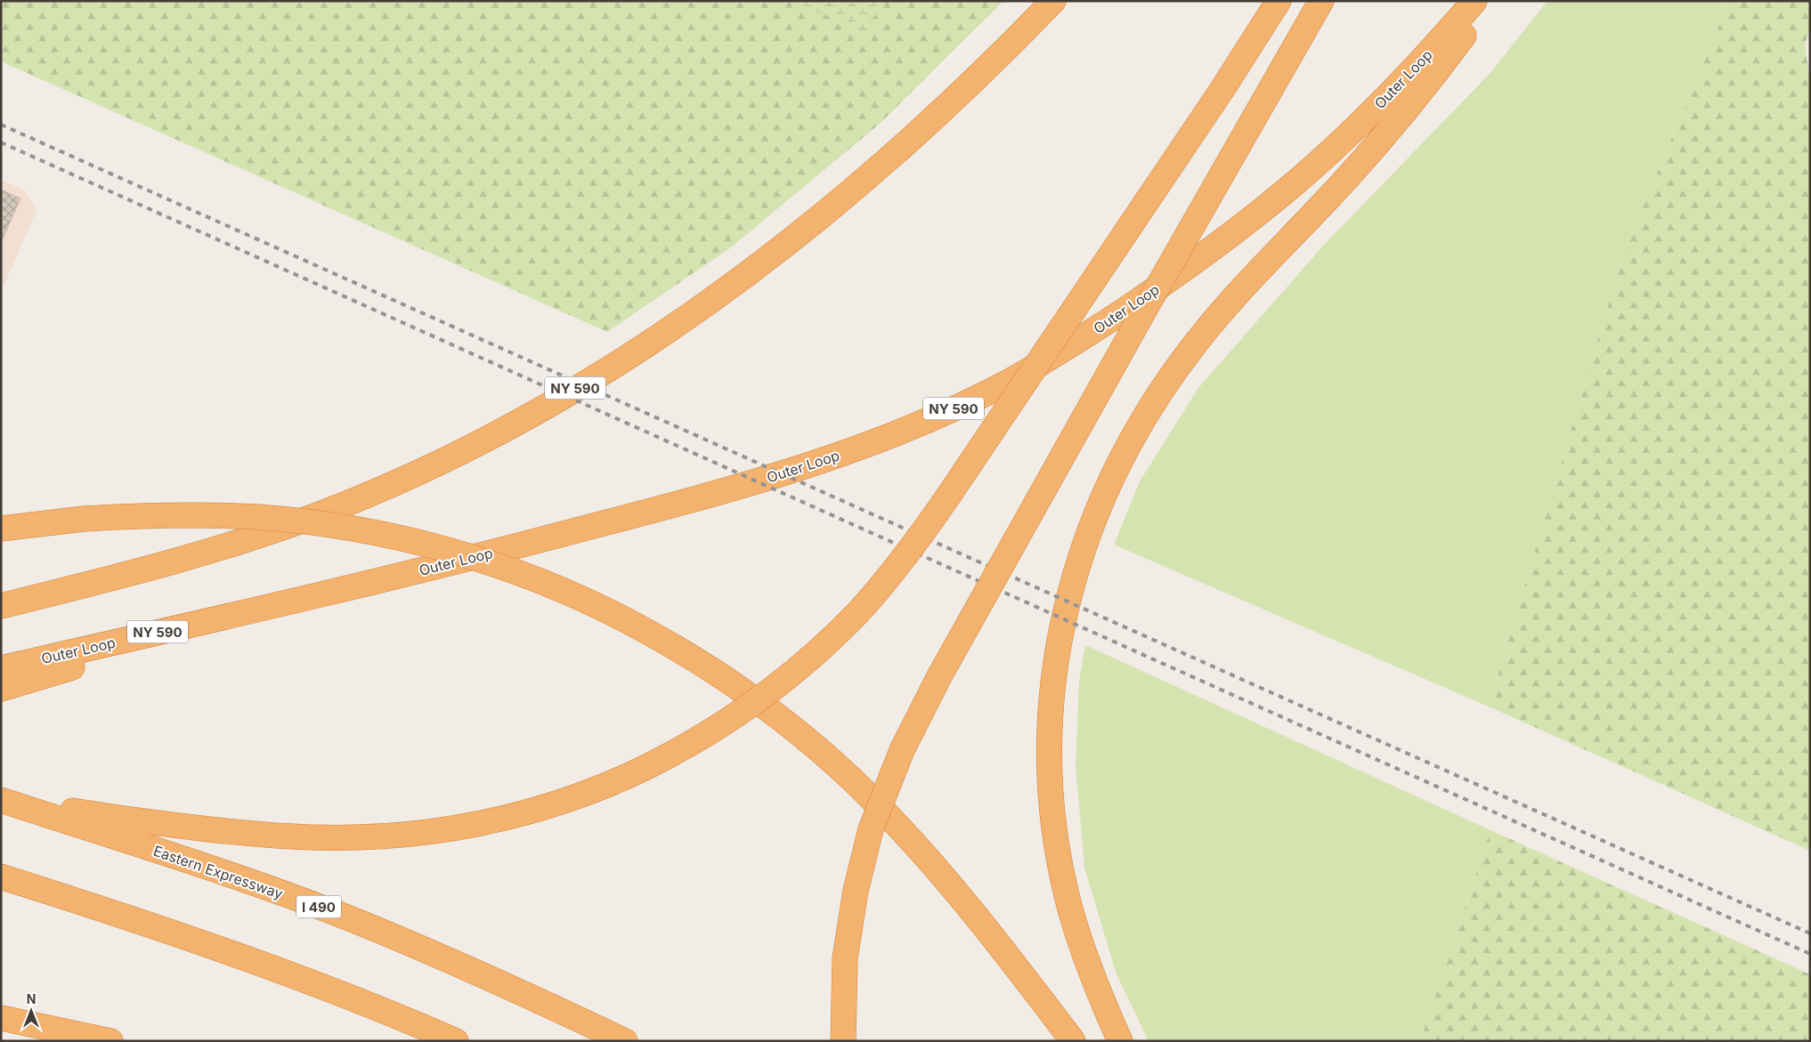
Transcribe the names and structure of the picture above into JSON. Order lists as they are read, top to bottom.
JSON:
{
  "streets": {
    "highway": [
      "Outer Loop",
      "NY 590",
      "Eastern Expressway",
      "I 490"
    ]
  },
  "north": "top"
}
